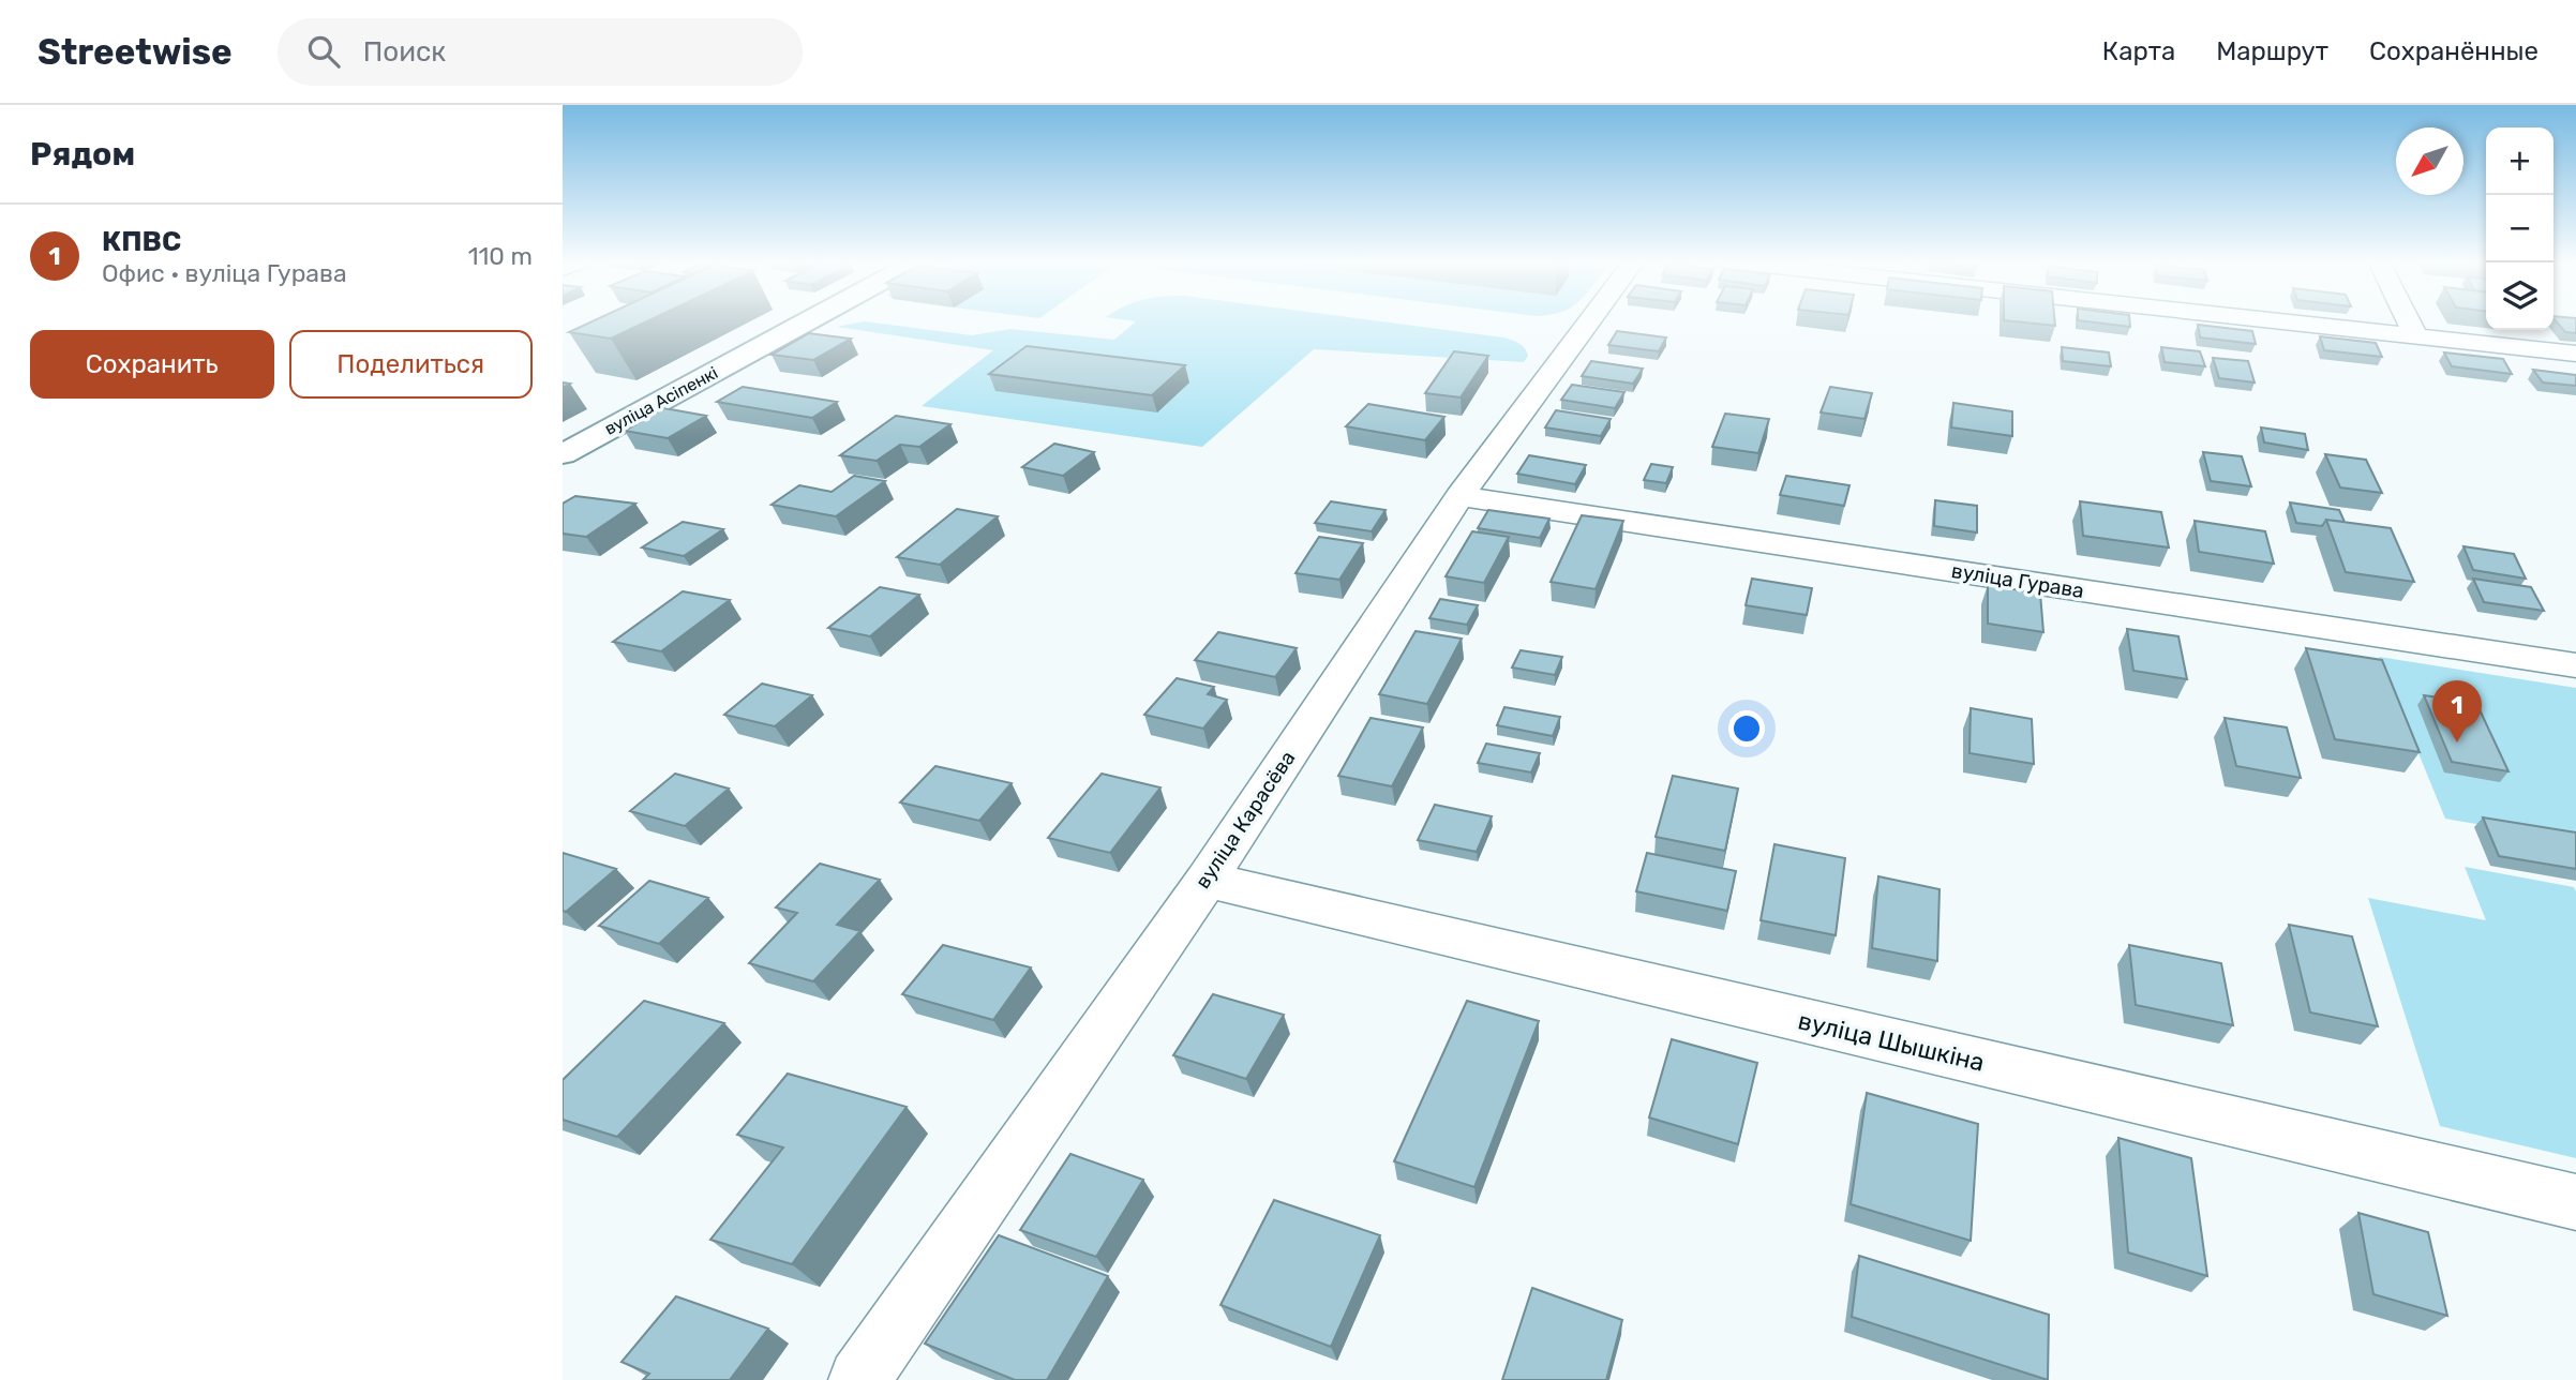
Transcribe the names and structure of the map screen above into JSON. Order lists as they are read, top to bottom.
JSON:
{
  "streets": {
    "main road": ["вуліца Асіпенкі"],
    "street": ["вуліца Гурава", "вуліца Карасёва", "вуліца Шышкіна"]
  },
  "crossings": [
    ["вуліца Гурава", "вуліца Карасёва"],
    ["вуліца Карасёва", "вуліца Шышкіна"]
  ],
  "north": "bottom left",
  "page": {
    "header": "Streetwise",
    "search": "Поиск",
    "nav": ["Карта", "Маршрут", "Сохранённые"],
    "heading": "Рядом",
    "map_buttons": ["+", "−"],
    "list": [
      {
        "mark": "1",
        "name": "КПВС",
        "note": "Офис · вуліца Гурава",
        "value": "110 m"
      }
    ],
    "buttons": ["Сохранить", "Поделиться"],
    "pins": "1"
  }
}
